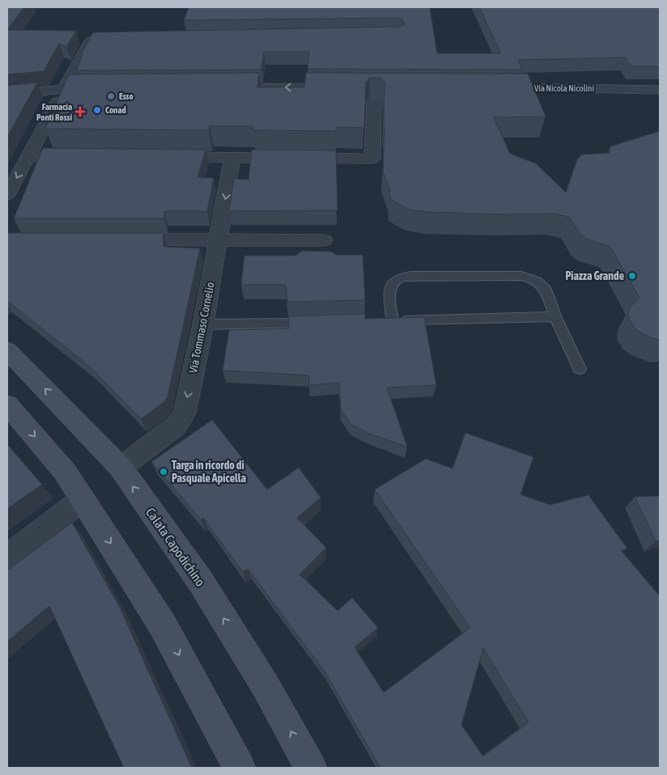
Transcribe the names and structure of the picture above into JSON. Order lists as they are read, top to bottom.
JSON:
{
  "streets": {
    "main road": ["Calata Capodichino"],
    "street": ["Via Nicola Nicolini", "Via Tommaso Cornelio"]
  },
  "crossings": [
    ["Via Tommaso Cornelio", "Calata Capodichino"]
  ],
  "one_way": ["Via Tommaso Cornelio"],
  "places": {
    "other": [
      "Esso",
      "Conad",
      "Piazza Grande",
      "Targa in ricordo di Pasquale Apicella"
    ],
    "health": ["Farmacia Ponti Rossi"]
  }
}
